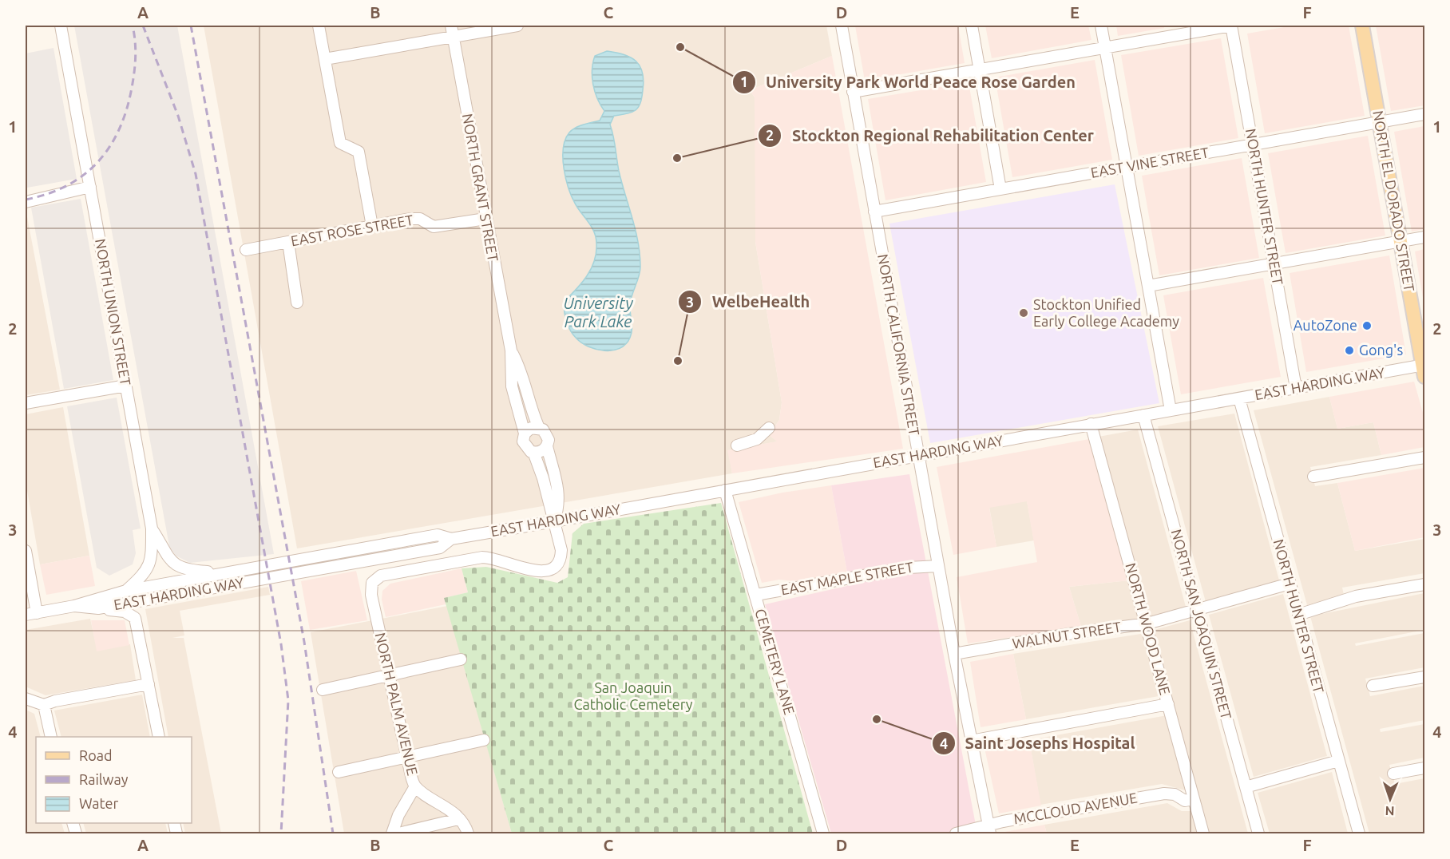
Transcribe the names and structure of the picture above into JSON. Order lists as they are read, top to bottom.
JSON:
{
  "streets": {
    "main road": ["NORTH EL DORADO STREET"],
    "street": [
      "EAST VINE STREET",
      "NORTH GRANT STREET",
      "NORTH HUNTER STREET",
      "EAST ROSE STREET",
      "NORTH UNION STREET",
      "NORTH CALIFORNIA STREET",
      "EAST HARDING WAY",
      "EAST MAPLE STREET",
      "NORTH SAN JOAQUIN STREET",
      "NORTH WOOD LANE",
      "WALNUT STREET",
      "CEMETERY LANE",
      "NORTH PALM AVENUE",
      "MCCLOUD AVENUE"
    ]
  },
  "crossings": [
    ["EAST VINE STREET", "NORTH EL DORADO STREET"],
    ["EAST VINE STREET", "NORTH HUNTER STREET"],
    ["EAST VINE STREET", "NORTH CALIFORNIA STREET"],
    ["NORTH GRANT STREET", "EAST ROSE STREET"],
    ["NORTH GRANT STREET", "EAST HARDING WAY"],
    ["NORTH GRANT STREET", "NORTH PALM AVENUE"],
    ["NORTH EL DORADO STREET", "EAST HARDING WAY"],
    ["NORTH HUNTER STREET", "EAST HARDING WAY"],
    ["NORTH HUNTER STREET", "WALNUT STREET"],
    ["NORTH UNION STREET", "EAST HARDING WAY"],
    ["NORTH CALIFORNIA STREET", "EAST HARDING WAY"],
    ["NORTH CALIFORNIA STREET", "EAST MAPLE STREET"],
    ["NORTH CALIFORNIA STREET", "WALNUT STREET"],
    ["NORTH CALIFORNIA STREET", "MCCLOUD AVENUE"],
    ["EAST HARDING WAY", "NORTH SAN JOAQUIN STREET"],
    ["EAST HARDING WAY", "NORTH WOOD LANE"],
    ["EAST HARDING WAY", "CEMETERY LANE"],
    ["EAST HARDING WAY", "NORTH PALM AVENUE"],
    ["EAST MAPLE STREET", "CEMETERY LANE"],
    ["NORTH SAN JOAQUIN STREET", "WALNUT STREET"],
    ["NORTH WOOD LANE", "WALNUT STREET"],
    ["NORTH WOOD LANE", "MCCLOUD AVENUE"]
  ],
  "water": ["University Park Lake"],
  "parks": ["San Joaquin Catholic Cemetery"],
  "places": [
    "University Park World Peace Rose Garden",
    "Stockton Regional Rehabilitation Center",
    "Stockton Unified Early College Academy",
    "AutoZone",
    "Gong's",
    "WelbeHealth",
    "Saint Josephs Hospital"
  ],
  "legend": ["Road", "Railway", "Water"],
  "north": "bottom",
  "grid": {
    "columns": [
      "A",
      "B",
      "C",
      "D",
      "E",
      "F"
    ],
    "rows": [
      "1",
      "2",
      "3",
      "4"
    ]
  }
}
